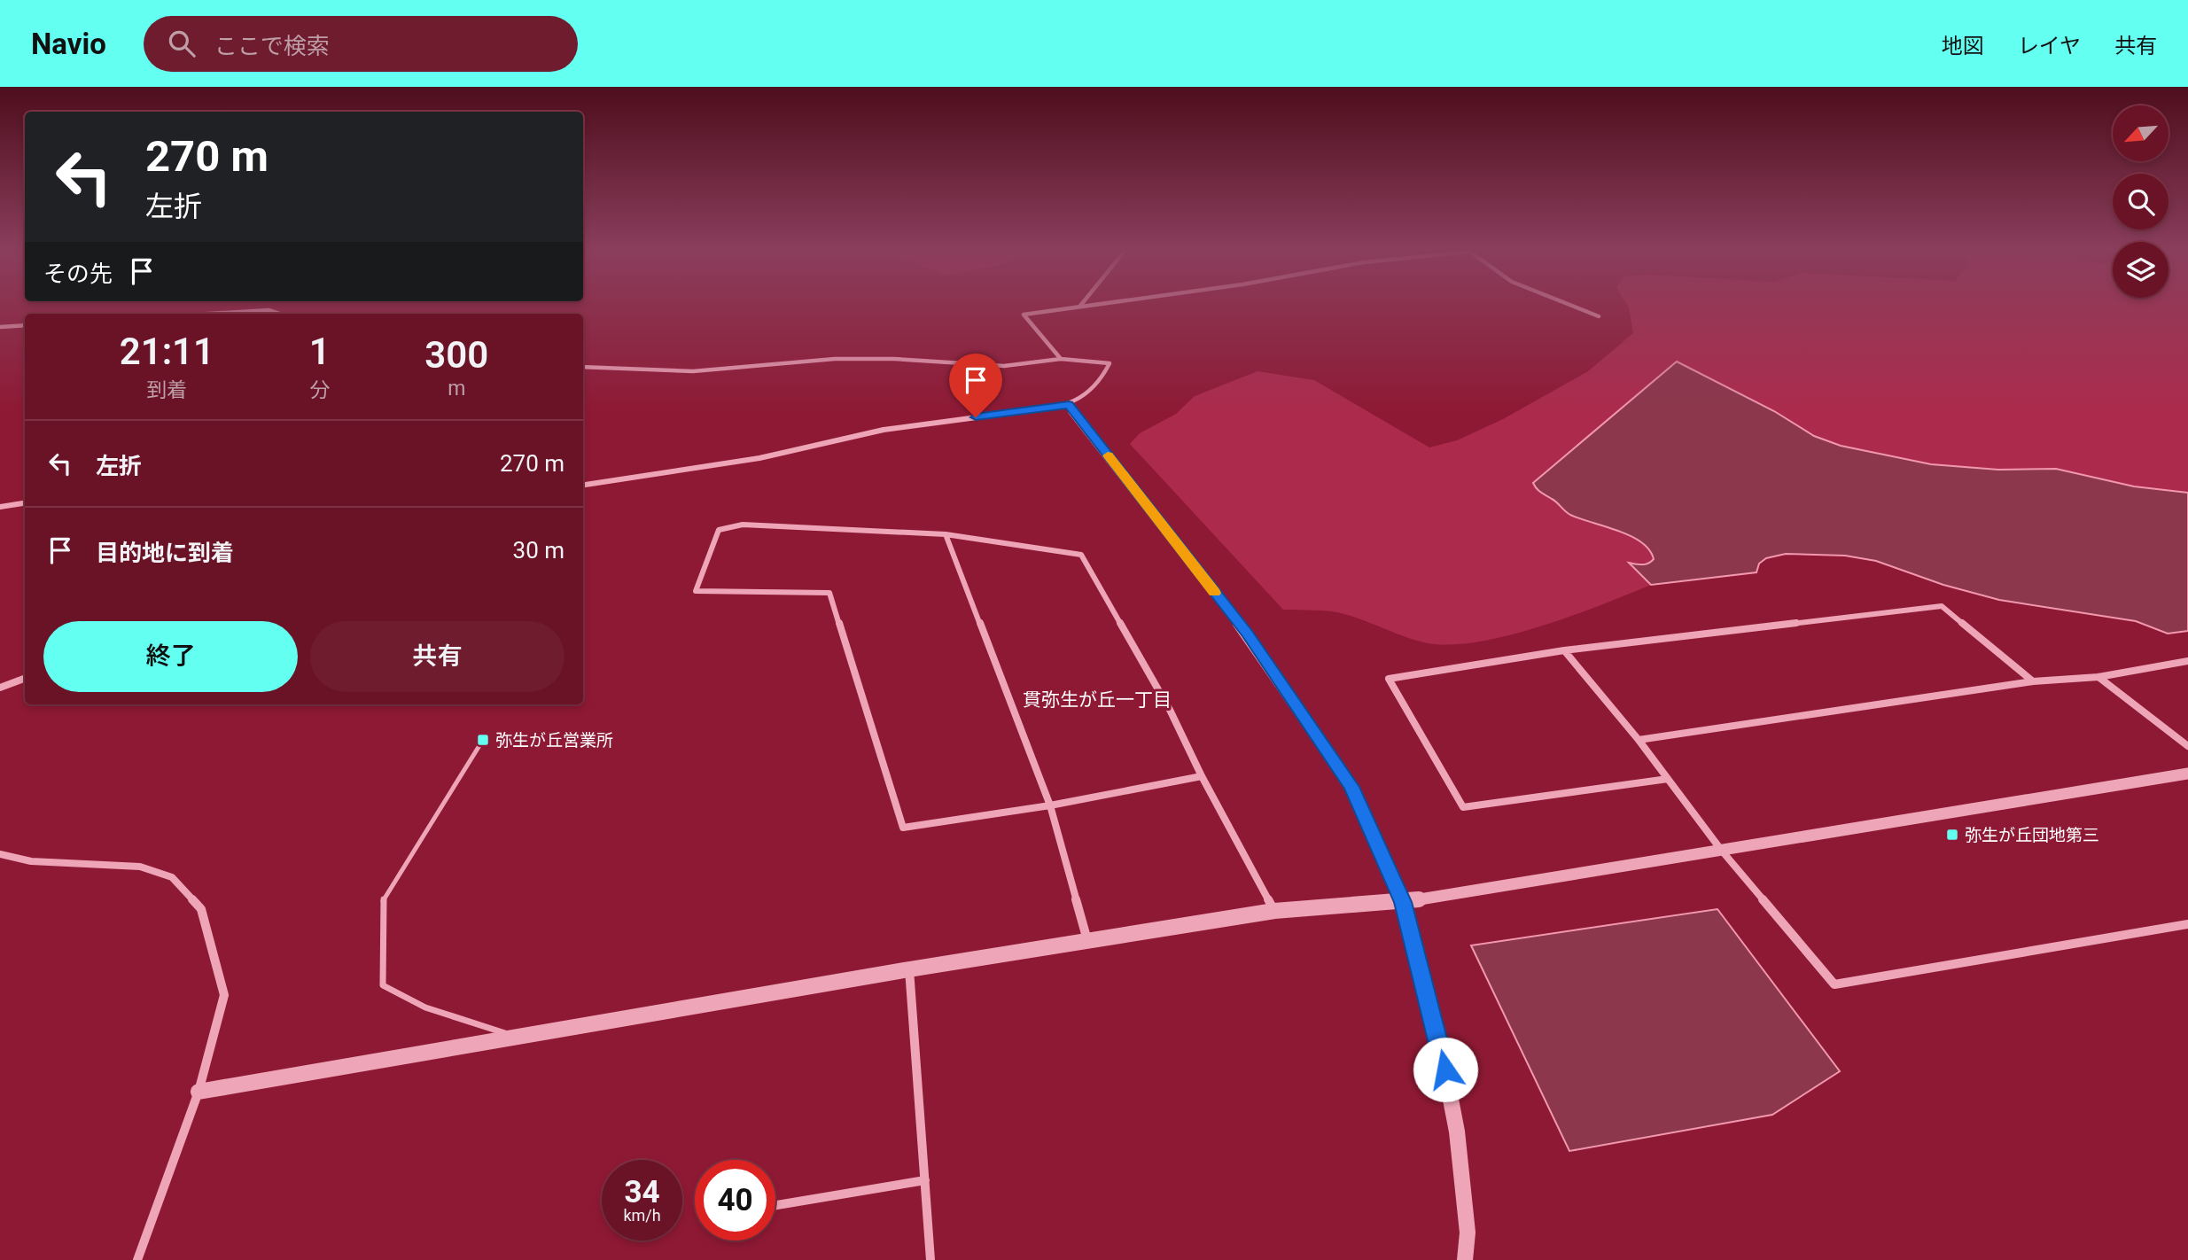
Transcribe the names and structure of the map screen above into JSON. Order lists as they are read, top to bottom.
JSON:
{
  "districts": ["貫弥生が丘一丁目"],
  "places": {
    "transit": ["弥生が丘営業所", "弥生が丘団地第三"]
  },
  "north": "bottom left",
  "page": {
    "header": "Navio",
    "search": "ここで検索",
    "nav": ["地図", "レイヤ", "共有"],
    "turn": ["270 m", "左折"],
    "then": "その先",
    "eta": [
      "21:11",
      "到着",
      "1",
      "分",
      "300",
      "m"
    ],
    "list": [
      {
        "name": "左折",
        "value": "270 m"
      },
      {
        "name": "目的地に到着",
        "value": "30 m"
      }
    ],
    "buttons": ["終了", "共有"],
    "speed": "34 km/h",
    "limit": "40"
  }
}
